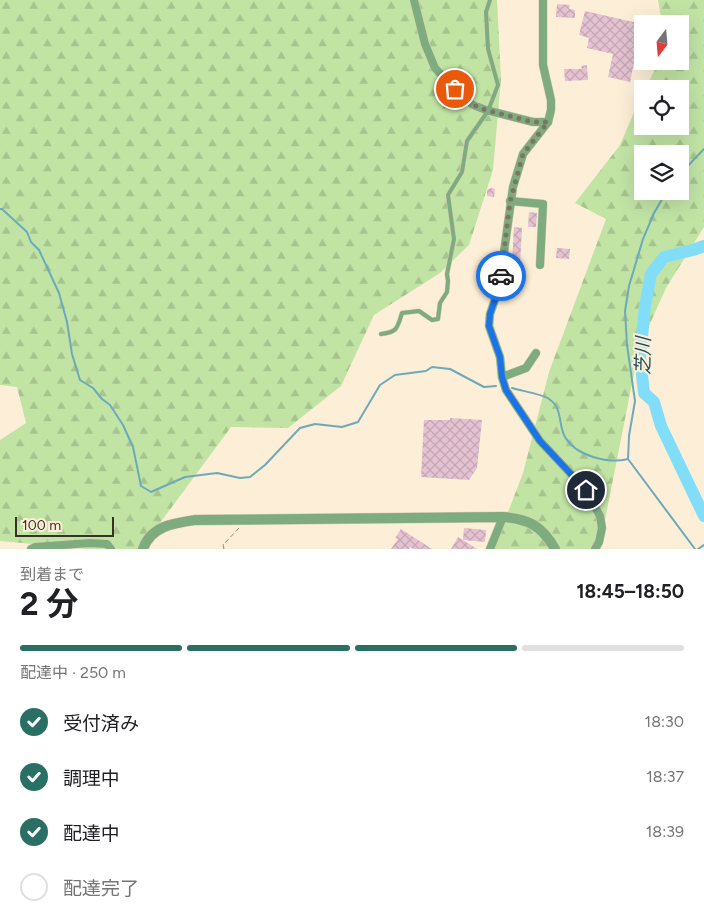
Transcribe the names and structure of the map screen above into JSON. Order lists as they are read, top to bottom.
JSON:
{
  "water": ["芝川"],
  "scale_bar": "100 m",
  "north": "bottom",
  "page": {
    "scale": "100 m",
    "heading": ["2 分", "到着まで", "18:45–18:50"],
    "bar": "配達中 · 250 m",
    "list": [
      ["受付済み", "18:30"],
      ["調理中", "18:37"],
      ["配達中", "18:39"],
      "配達完了"
    ]
  }
}
